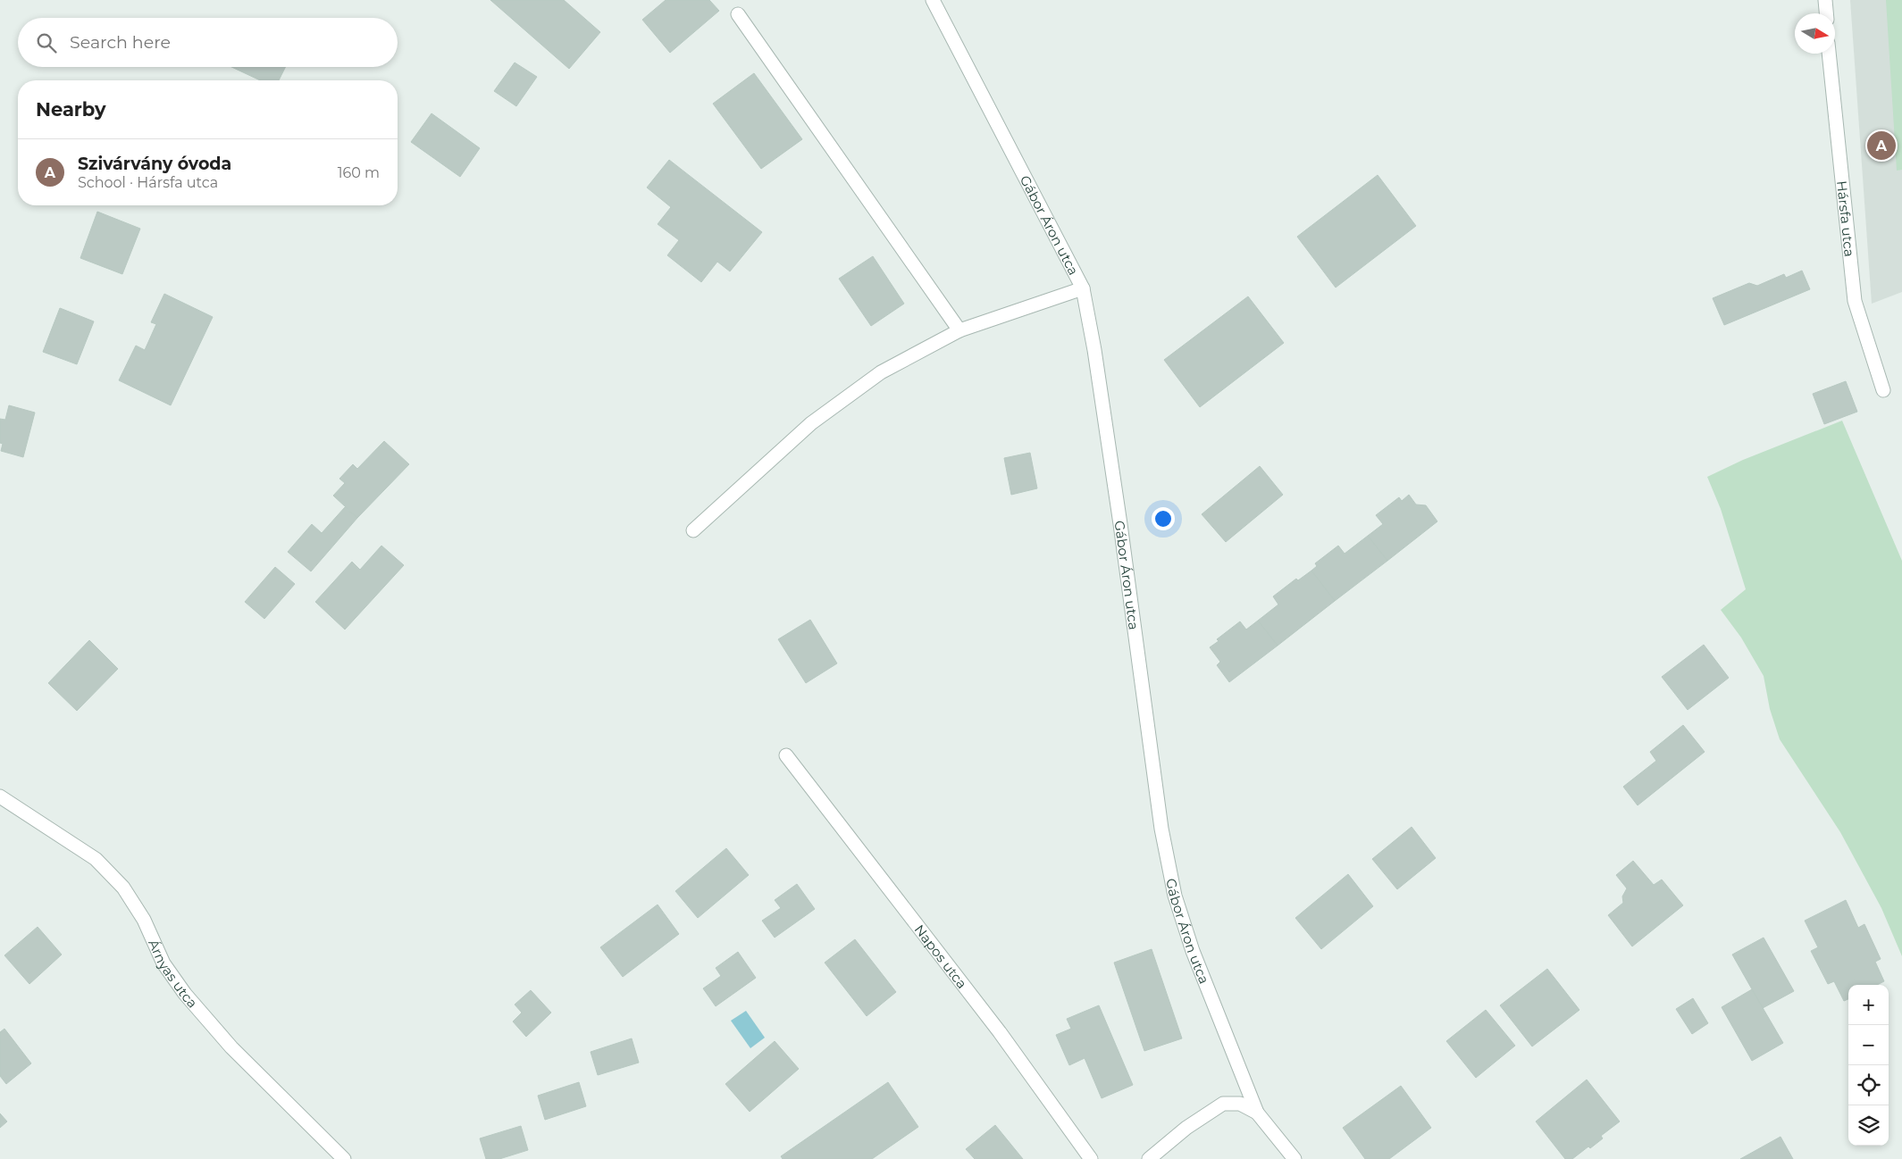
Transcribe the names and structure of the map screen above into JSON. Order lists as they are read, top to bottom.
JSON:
{
  "streets": {
    "street": [
      "Hársfa utca",
      "Gábor Áron utca",
      "Napos utca",
      "Árnyas utca"
    ]
  },
  "north": "right",
  "page": {
    "search": "Search here",
    "heading": "Nearby",
    "pins": "A",
    "list": [
      {
        "mark": "A",
        "name": "Szivárvány óvoda",
        "note": "School · Hársfa utca",
        "value": "160 m"
      }
    ],
    "map_buttons": ["+", "−"]
  }
}
